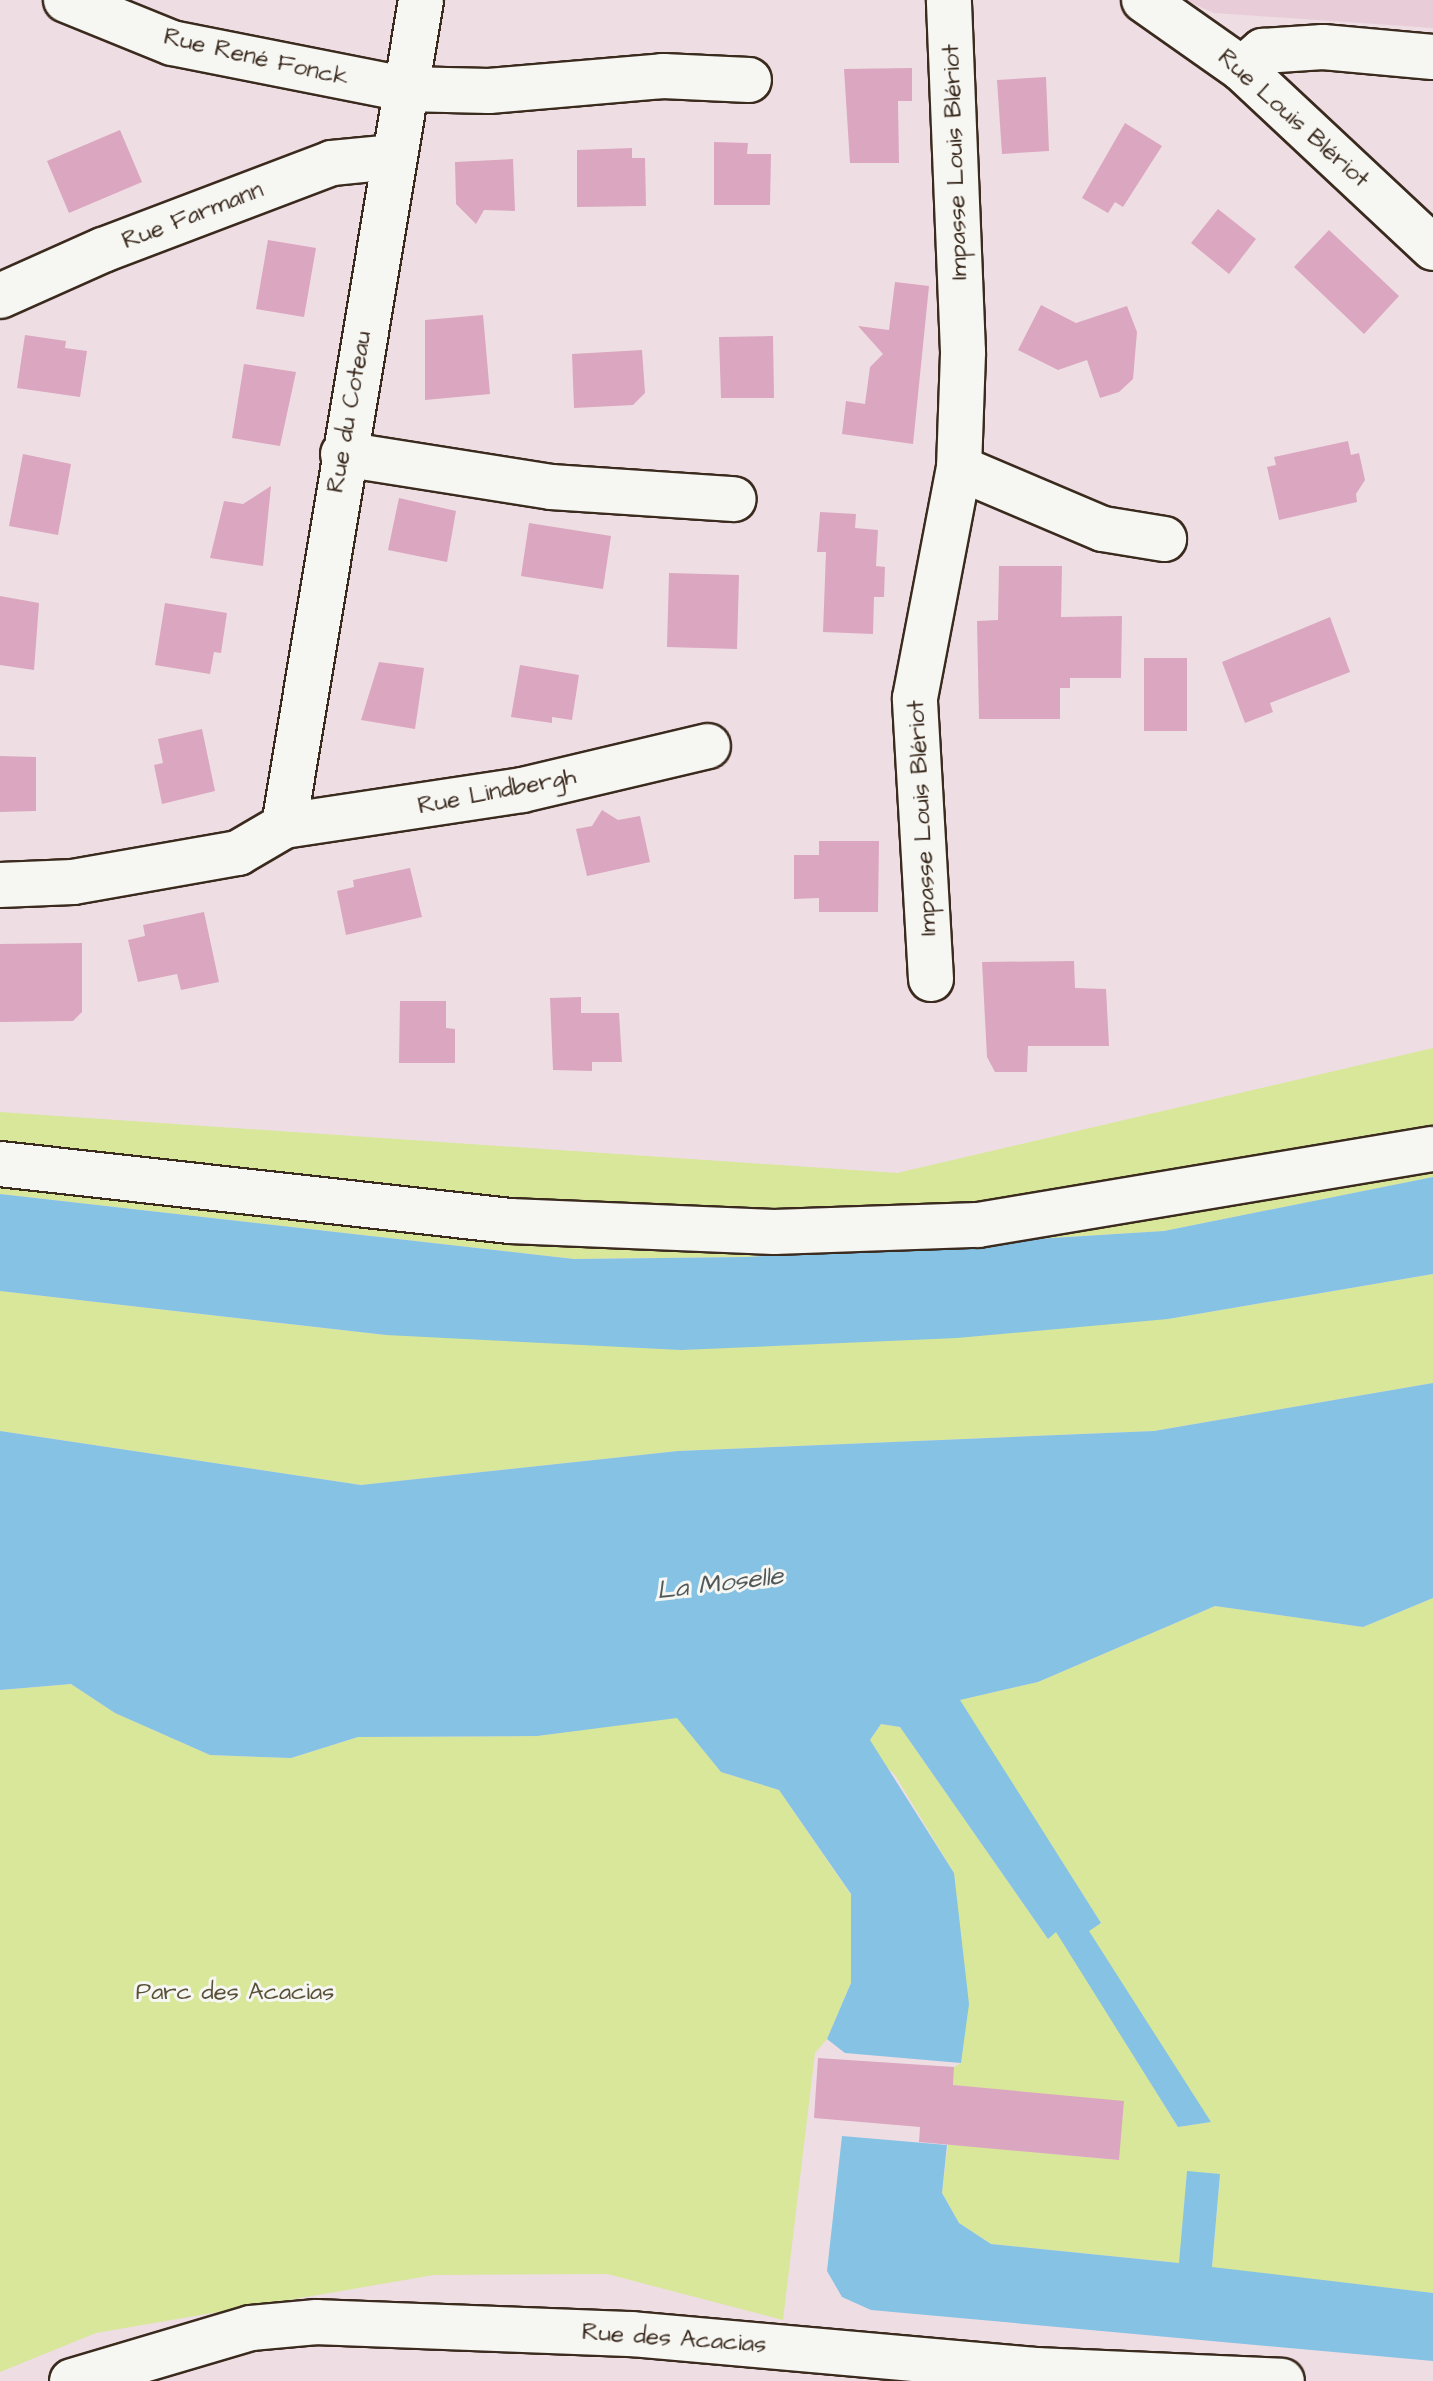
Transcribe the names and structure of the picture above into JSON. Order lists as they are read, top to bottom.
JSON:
{
  "streets": {
    "street": [
      "Rue René Fonck",
      "Rue Louis Blériot",
      "Impasse Louis Blériot",
      "Rue Farmann",
      "Rue du Coteau",
      "Rue Lindbergh",
      "Rue des Acacias"
    ]
  },
  "crossings": [
    ["Rue René Fonck", "Rue du Coteau"],
    ["Rue Farmann", "Rue du Coteau"],
    ["Rue du Coteau", "Rue Lindbergh"]
  ],
  "water": ["La Moselle"],
  "parks": ["Parc des Acacias"]
}
